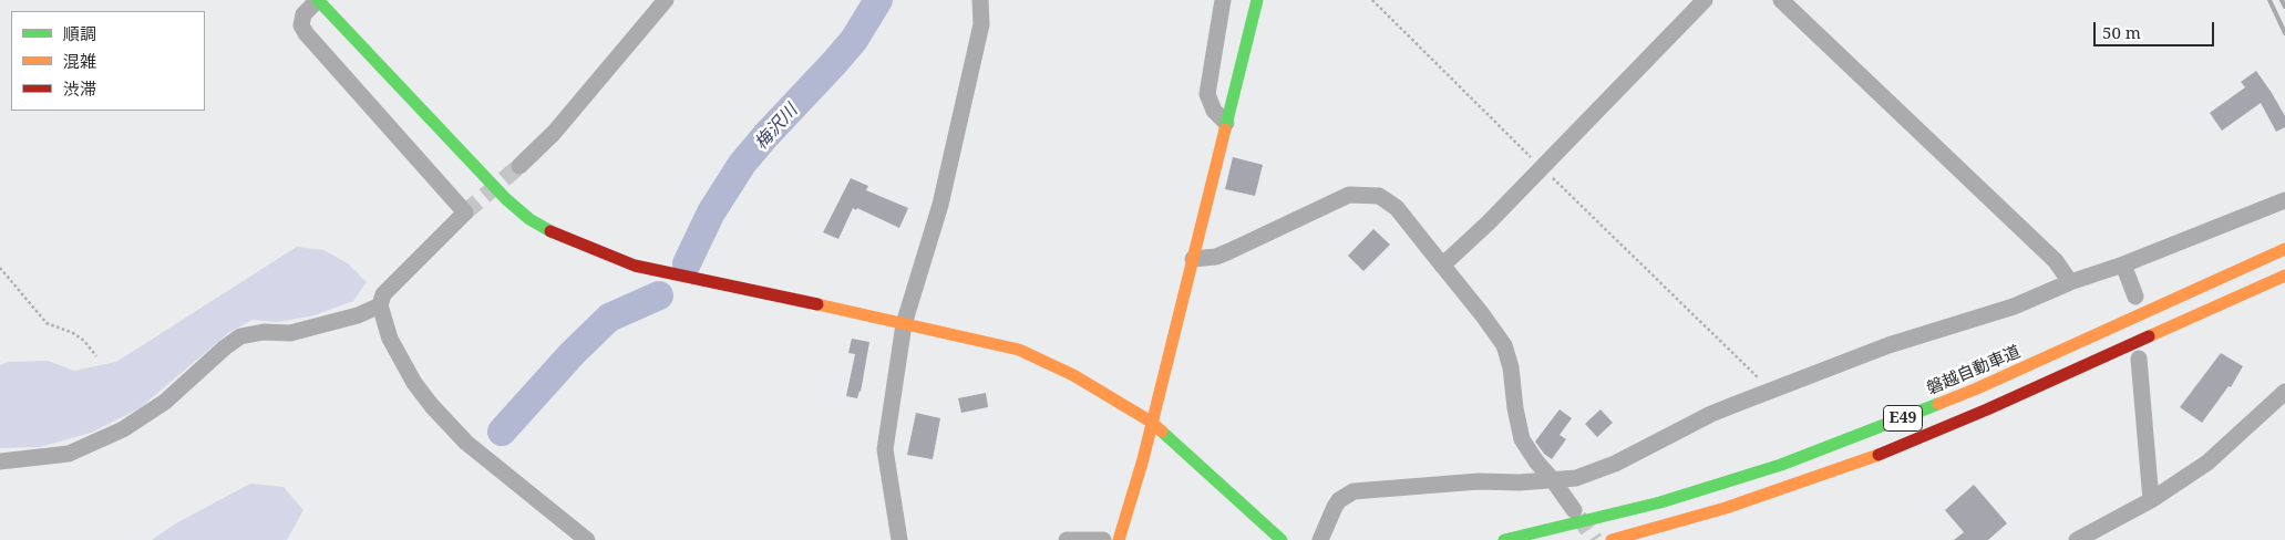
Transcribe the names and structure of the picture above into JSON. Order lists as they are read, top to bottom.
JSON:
{
  "streets": {
    "main road": ["磐越自動車道", "E49"]
  },
  "water": ["梅沢川"],
  "legend": ["順調", "混雑", "渋滞"],
  "scale_bar": "50 m"
}
